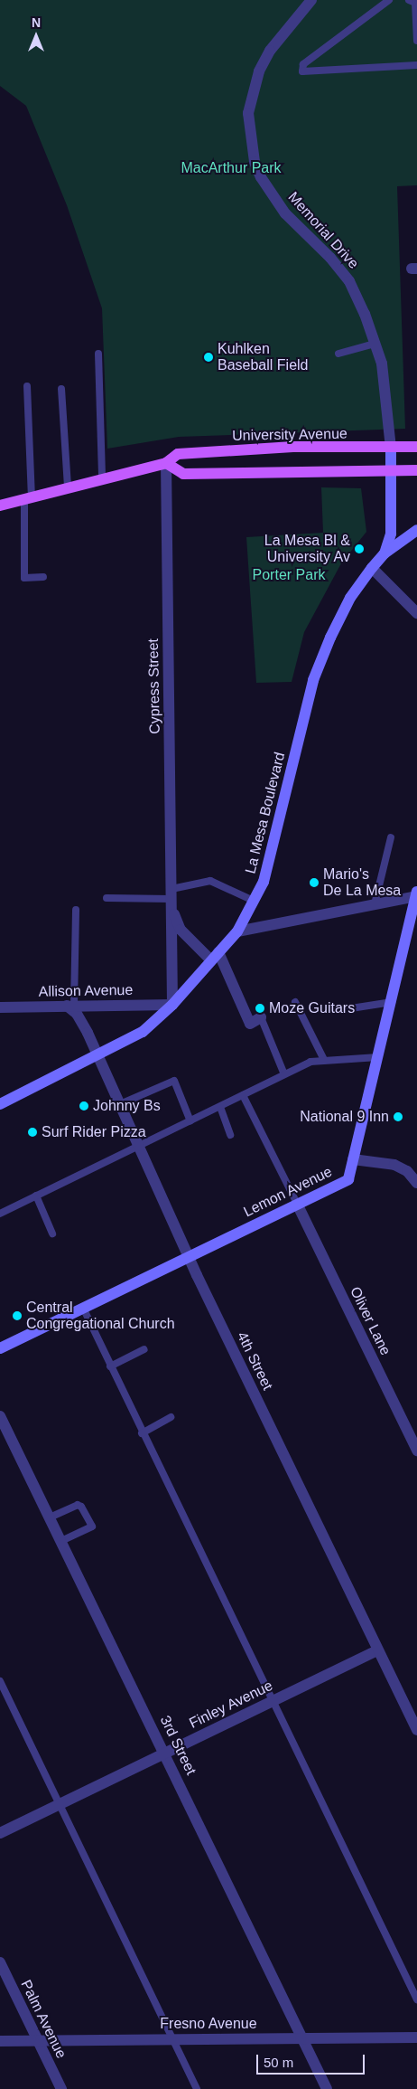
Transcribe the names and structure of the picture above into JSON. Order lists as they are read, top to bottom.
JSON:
{
  "streets": {
    "main road": [
      "Memorial Drive",
      "University Avenue",
      "La Mesa Boulevard",
      "Lemon Avenue"
    ],
    "street": [
      "Cypress Street",
      "Allison Avenue",
      "Oliver Lane",
      "4th Street",
      "Finley Avenue",
      "3rd Street",
      "Palm Avenue",
      "Fresno Avenue"
    ]
  },
  "crossings": [
    ["Memorial Drive", "University Avenue"],
    ["Memorial Drive", "La Mesa Boulevard"],
    ["University Avenue", "Cypress Street"],
    ["Cypress Street", "La Mesa Boulevard"],
    ["Cypress Street", "Allison Avenue"],
    ["La Mesa Boulevard", "Allison Avenue"],
    ["La Mesa Boulevard", "4th Street"],
    ["Allison Avenue", "4th Street"],
    ["Lemon Avenue", "Oliver Lane"],
    ["Lemon Avenue", "4th Street"],
    ["4th Street", "Finley Avenue"],
    ["Finley Avenue", "3rd Street"],
    ["3rd Street", "Fresno Avenue"],
    ["Palm Avenue", "Fresno Avenue"]
  ],
  "parks": ["MacArthur Park", "Porter Park"],
  "places": [
    "Kuhlken Baseball Field",
    "La Mesa Bl & University Av",
    "Mario's De La Mesa",
    "Moze Guitars",
    "Johnny Bs",
    "National 9 Inn",
    "Surf Rider Pizza",
    "Central Congregational Church"
  ],
  "scale_bar": "50 m",
  "north": "top"
}
